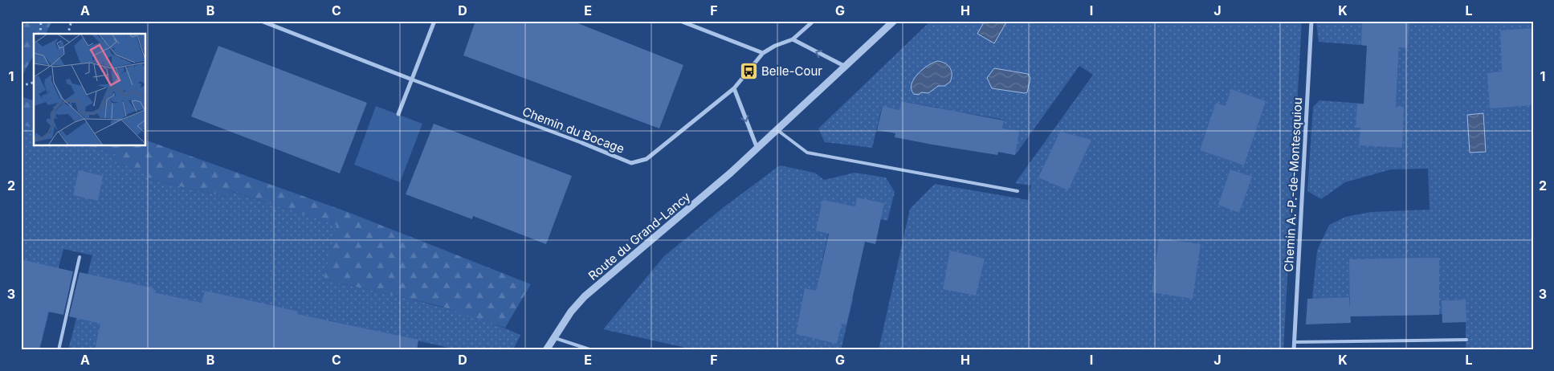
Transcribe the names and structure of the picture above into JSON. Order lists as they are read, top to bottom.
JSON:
{
  "streets": {
    "street": ["Chemin du Bocage", "Chemin A.-P.-de-Montesquiou", "Route du Grand-Lancy"]
  },
  "places": {
    "bus stop": ["Belle-Cour"]
  },
  "grid": {
    "columns": [
      "A",
      "B",
      "C",
      "D",
      "E",
      "F",
      "G",
      "H",
      "I",
      "J",
      "K",
      "L"
    ],
    "rows": ["1", "2", "3"]
  }
}
